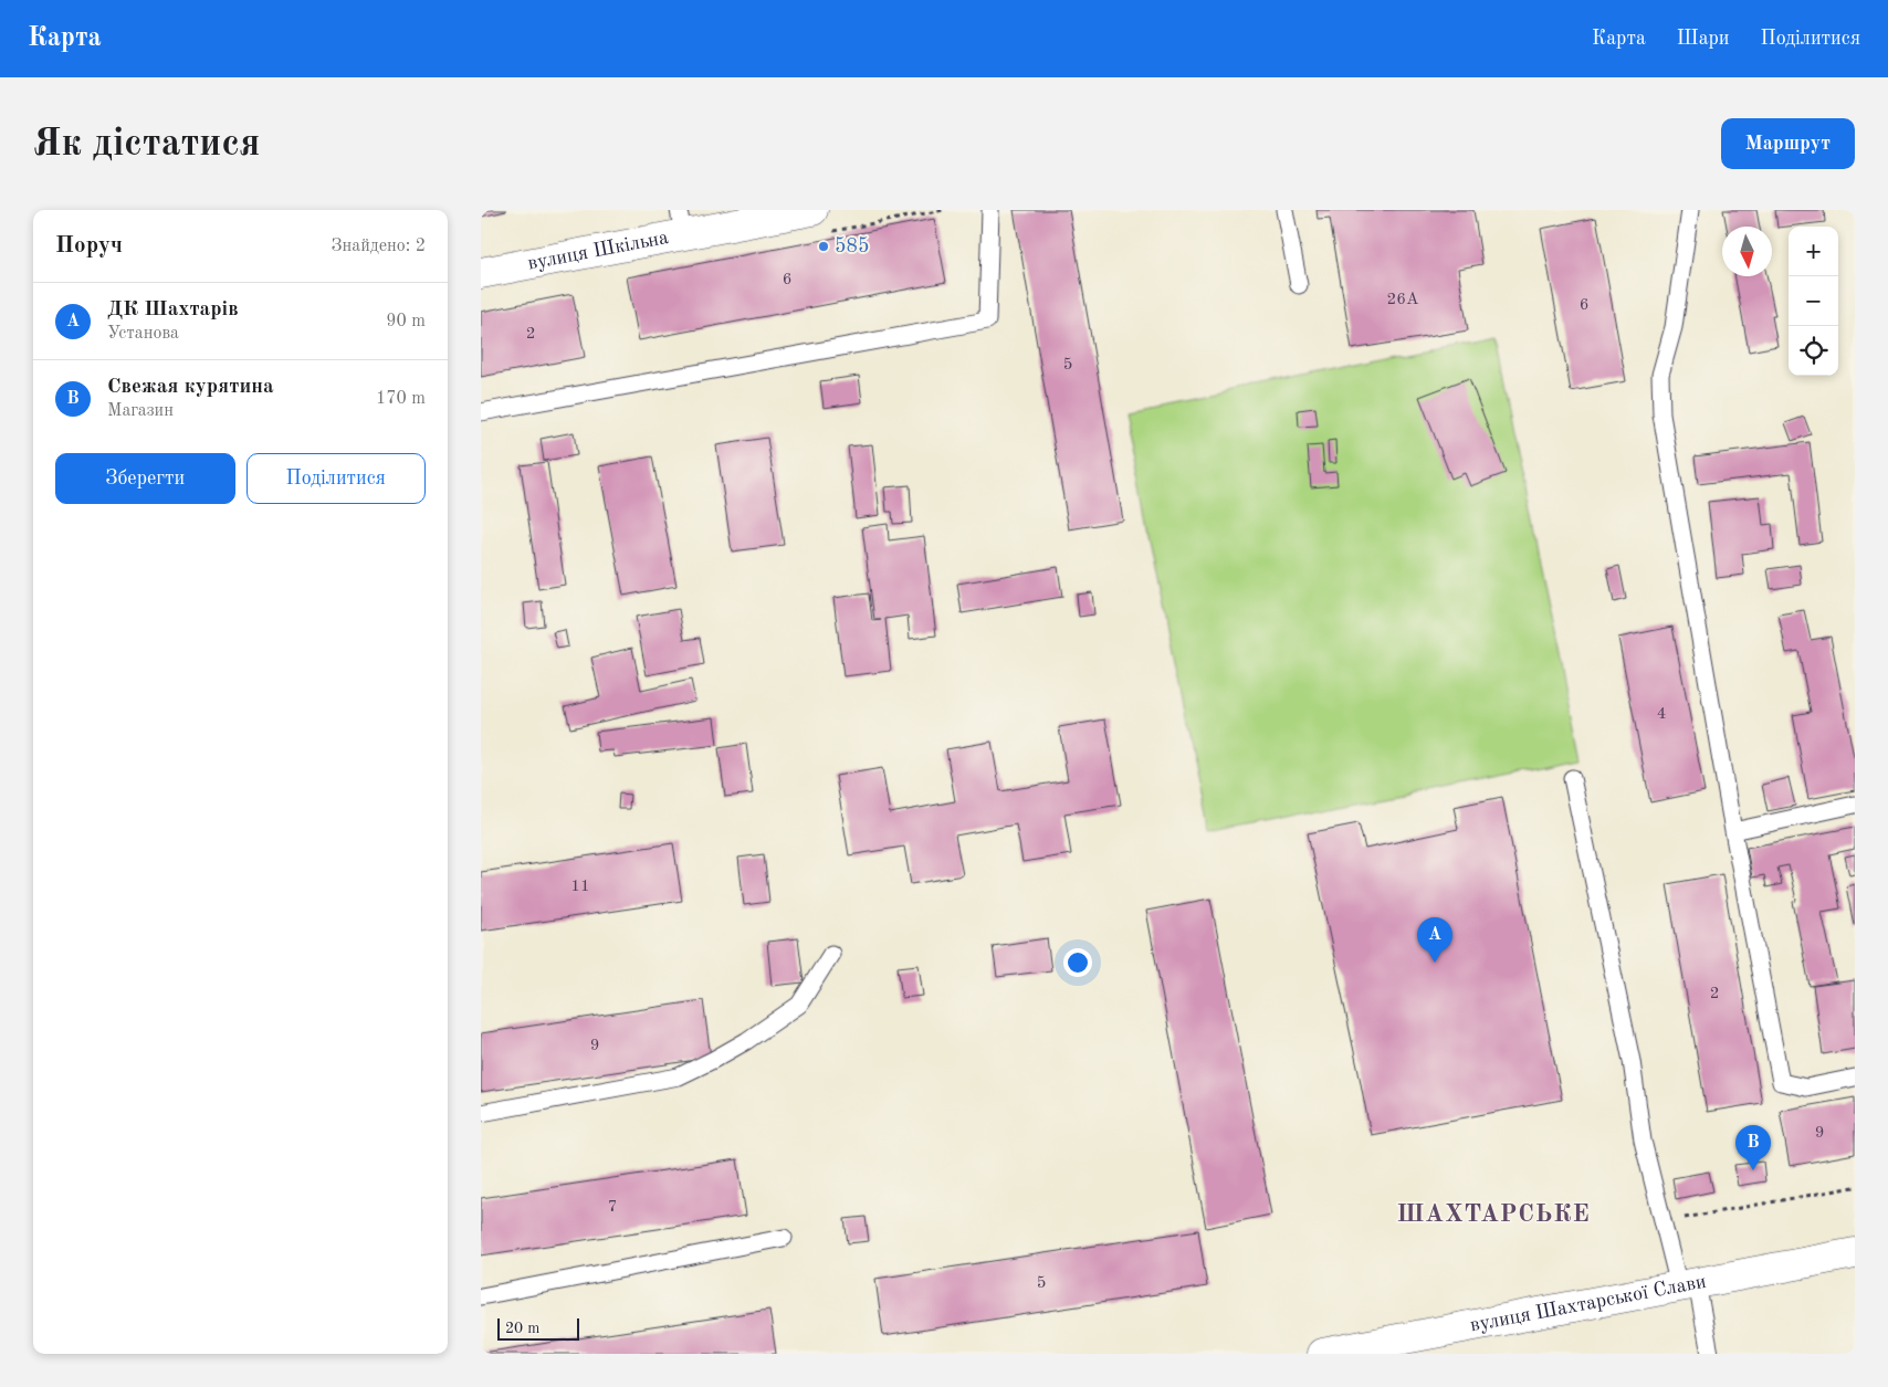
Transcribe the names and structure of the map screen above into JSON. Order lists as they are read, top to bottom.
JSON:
{
  "streets": {
    "street": ["вулиця Шкільна", "вулиця Шахтарської Слави"]
  },
  "districts": ["ШАХТАРСЬКЕ"],
  "places": ["585"],
  "house_numbers": [
    "6",
    "26А",
    "6",
    "2",
    "5",
    "4",
    "11",
    "2",
    "9",
    "9",
    "7",
    "5"
  ],
  "scale_bar": "20 m",
  "north": "bottom",
  "page": {
    "header": "Карта",
    "nav": ["Карта", "Шари", "Поділитися"],
    "buttons": [
      "Маршрут",
      ["Зберегти", "Поділитися"]
    ],
    "title": "Як дістатися",
    "heading": ["Поруч", "Знайдено: 2"],
    "map_buttons": ["+", "−"],
    "list": [
      {
        "mark": "A",
        "name": "ДК Шахтарів",
        "note": "Установа",
        "value": "90 m"
      },
      {
        "mark": "B",
        "name": "Свежая курятина",
        "note": "Магазин",
        "value": "170 m"
      }
    ],
    "pins": ["A", "B"],
    "scale": "20 m"
  }
}
